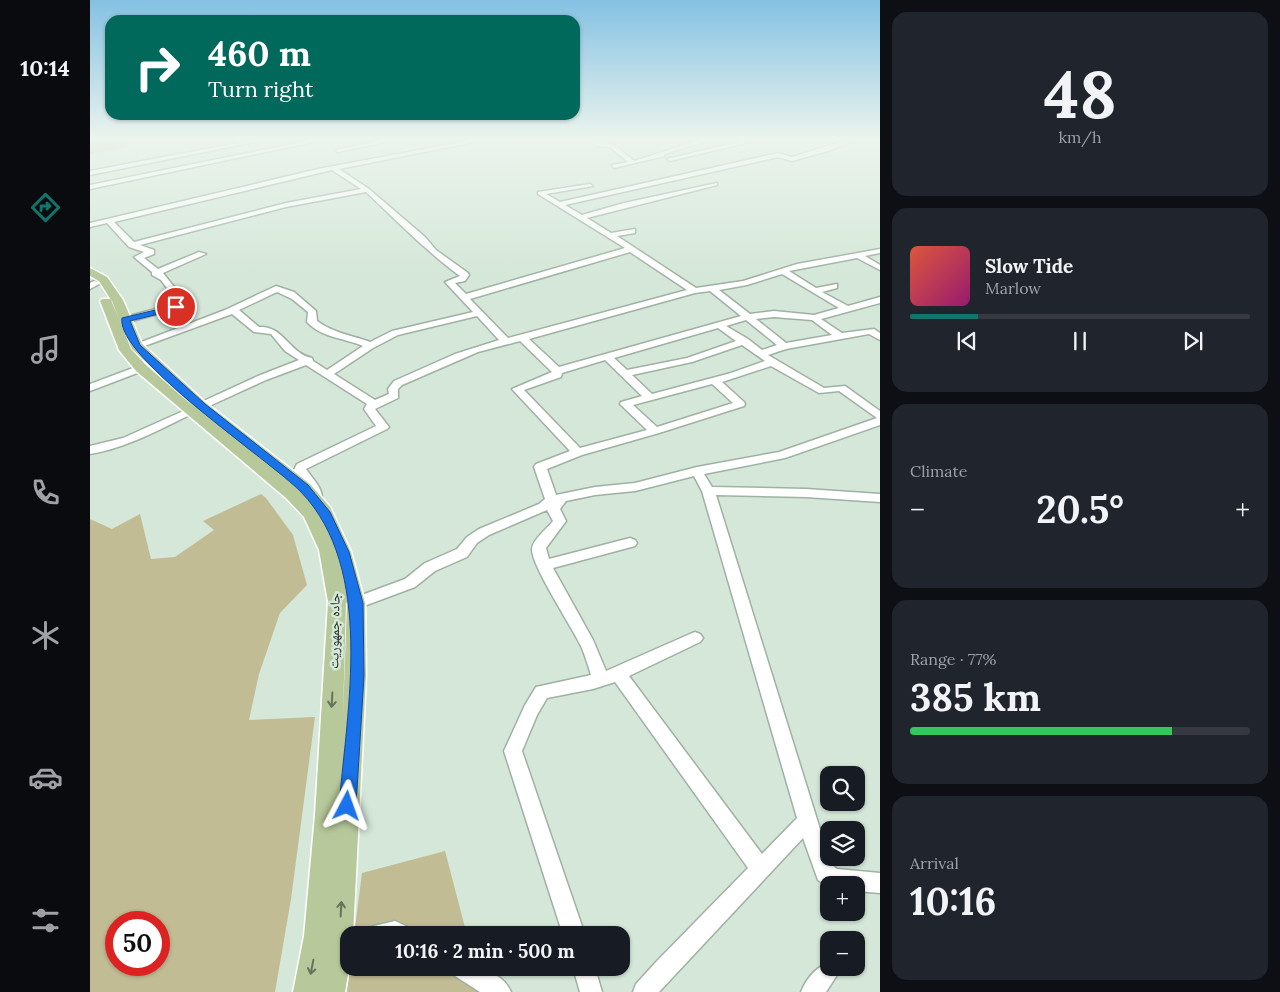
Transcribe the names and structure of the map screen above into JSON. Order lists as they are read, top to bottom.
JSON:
{
  "streets": {
    "main road": ["جاده جمهوریت"]
  },
  "page": {
    "tabs": "10:14",
    "tile": [
      ["48", "km/h"],
      "Climate",
      ["Range · 77%", "385 km"],
      ["Arrival", "10:16"]
    ],
    "turn": ["460 m", "Turn right"],
    "song": ["Slow Tide", "Marlow"],
    "heat": ["−", "20.5°", "+"],
    "map_buttons": ["+", "−"],
    "limit": "50",
    "trip": "10:16 · 2 min · 500 m"
  }
}
